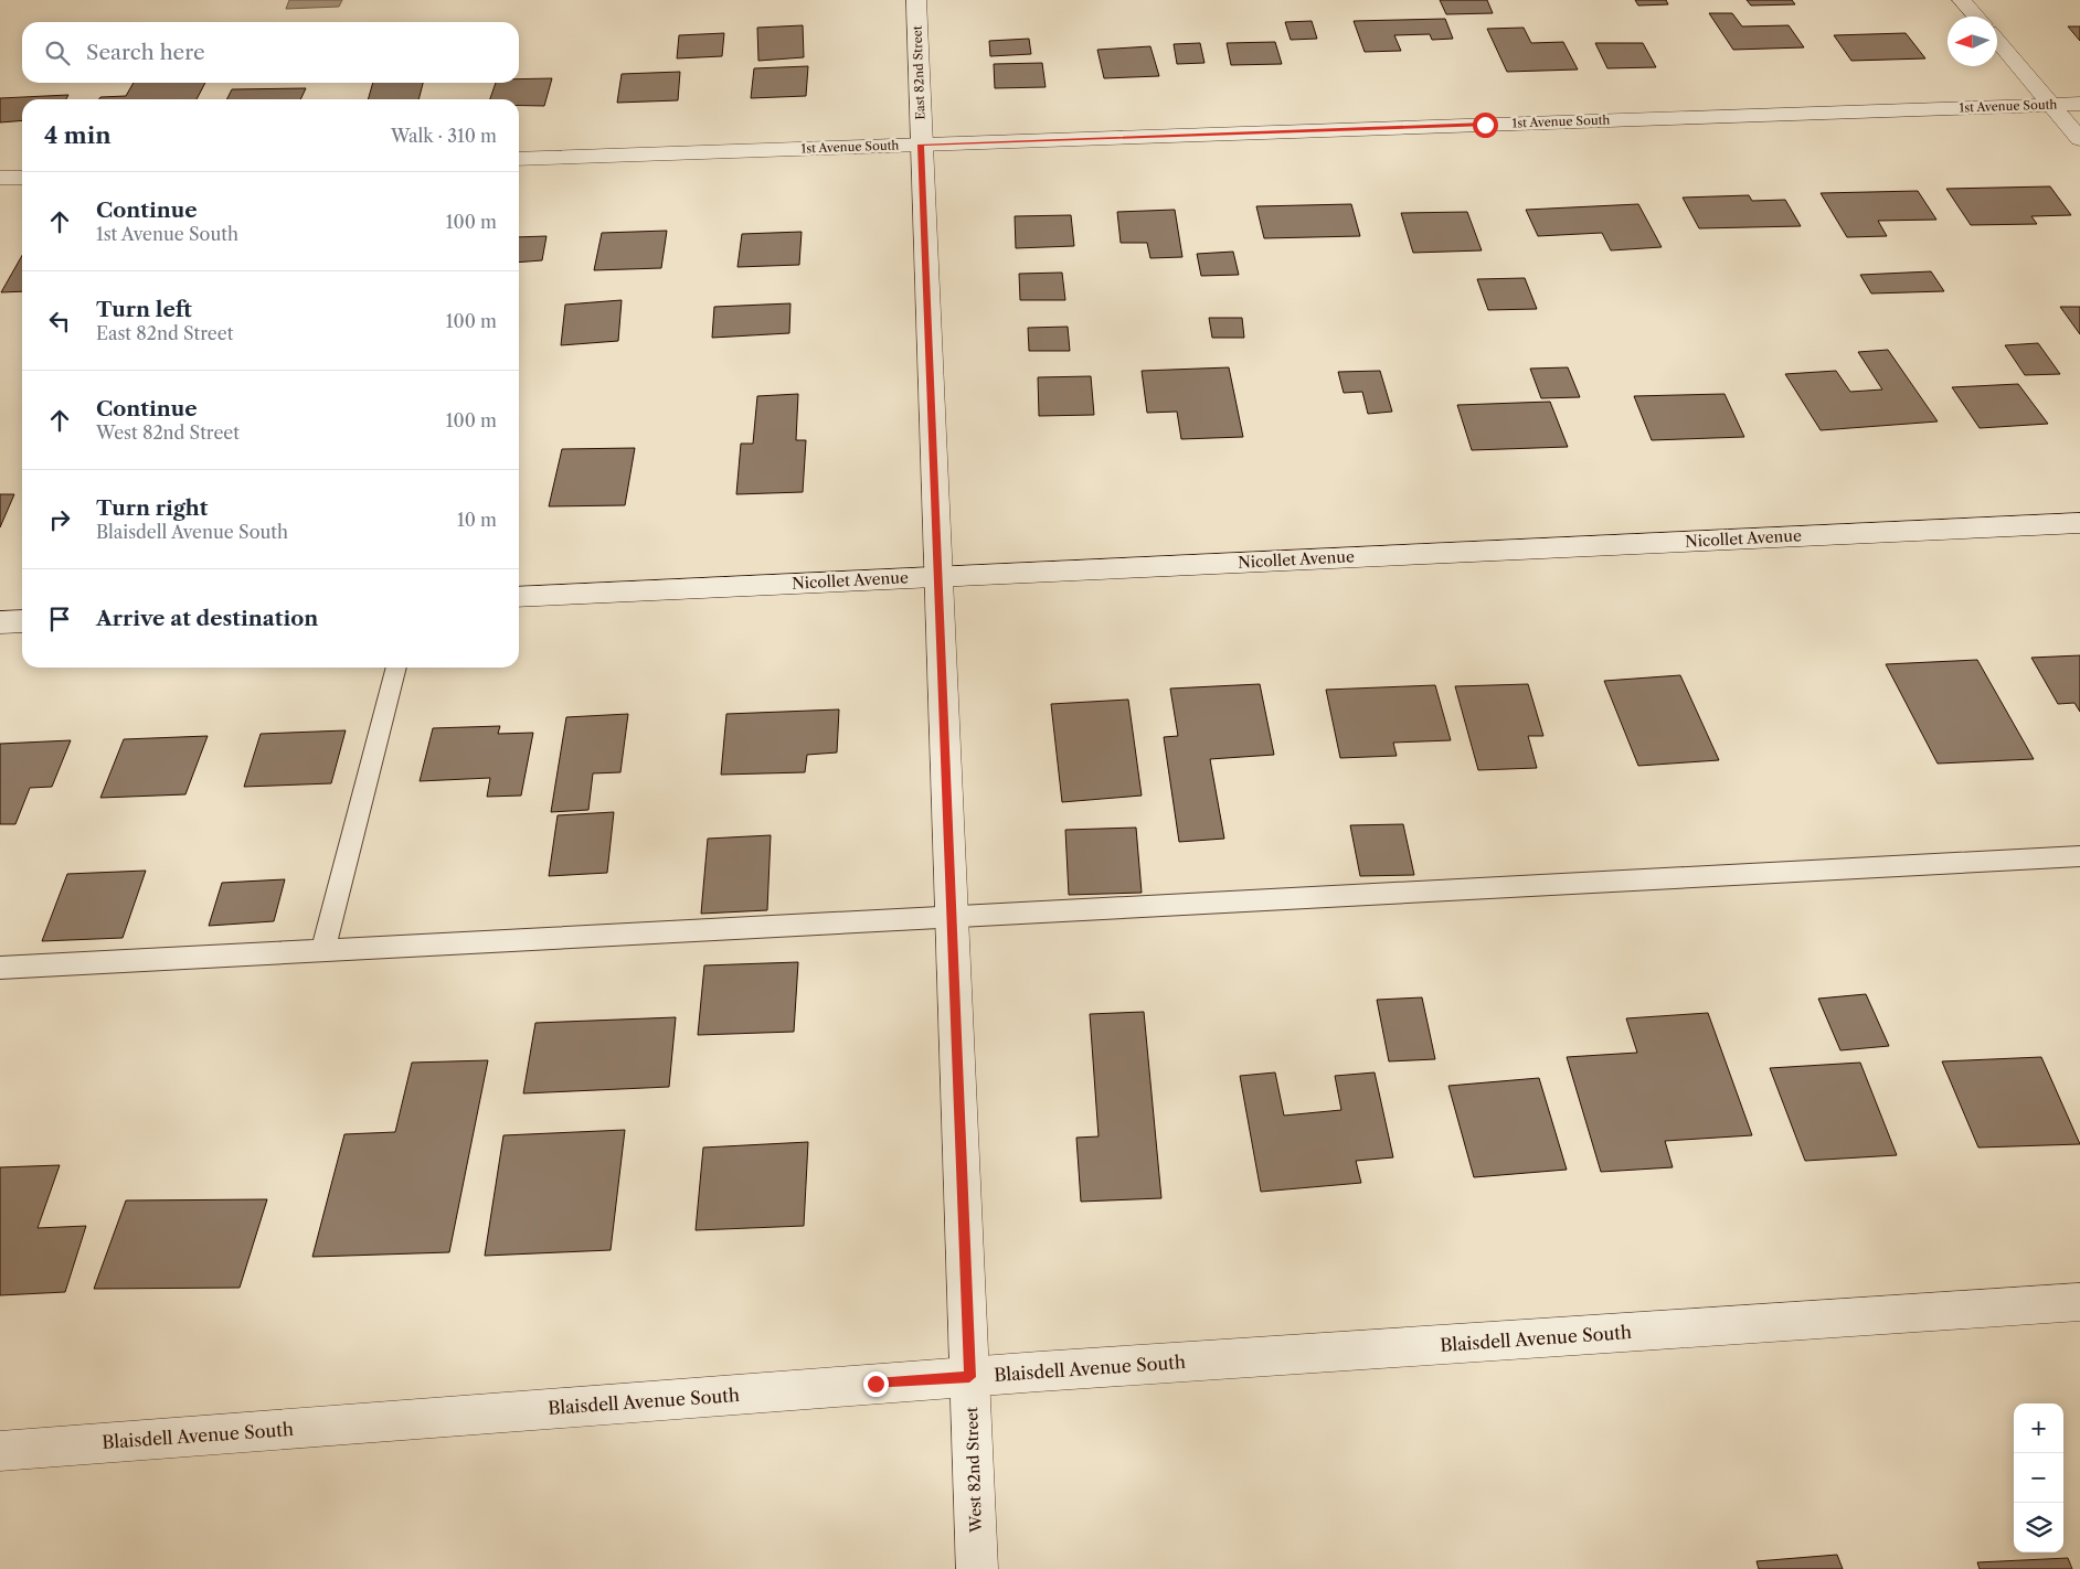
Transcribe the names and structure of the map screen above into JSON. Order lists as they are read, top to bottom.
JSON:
{
  "streets": {
    "street": [
      "East 82nd Street",
      "1st Avenue South",
      "Nicollet Avenue",
      "Blaisdell Avenue South",
      "West 82nd Street"
    ]
  },
  "crossings": [
    ["East 82nd Street", "1st Avenue South"],
    ["East 82nd Street", "Nicollet Avenue"],
    ["East 82nd Street", "West 82nd Street"],
    ["Nicollet Avenue", "West 82nd Street"],
    ["Blaisdell Avenue South", "West 82nd Street"]
  ],
  "north": "left",
  "page": {
    "search": "Search here",
    "heading": ["4 min", "Walk · 310 m"],
    "list": [
      ["Continue", "1st Avenue South", "100 m"],
      ["Turn left", "East 82nd Street", "100 m"],
      ["Continue", "West 82nd Street", "100 m"],
      ["Turn right", "Blaisdell Avenue South", "10 m"],
      "Arrive at destination"
    ],
    "map_buttons": ["+", "−"]
  }
}
